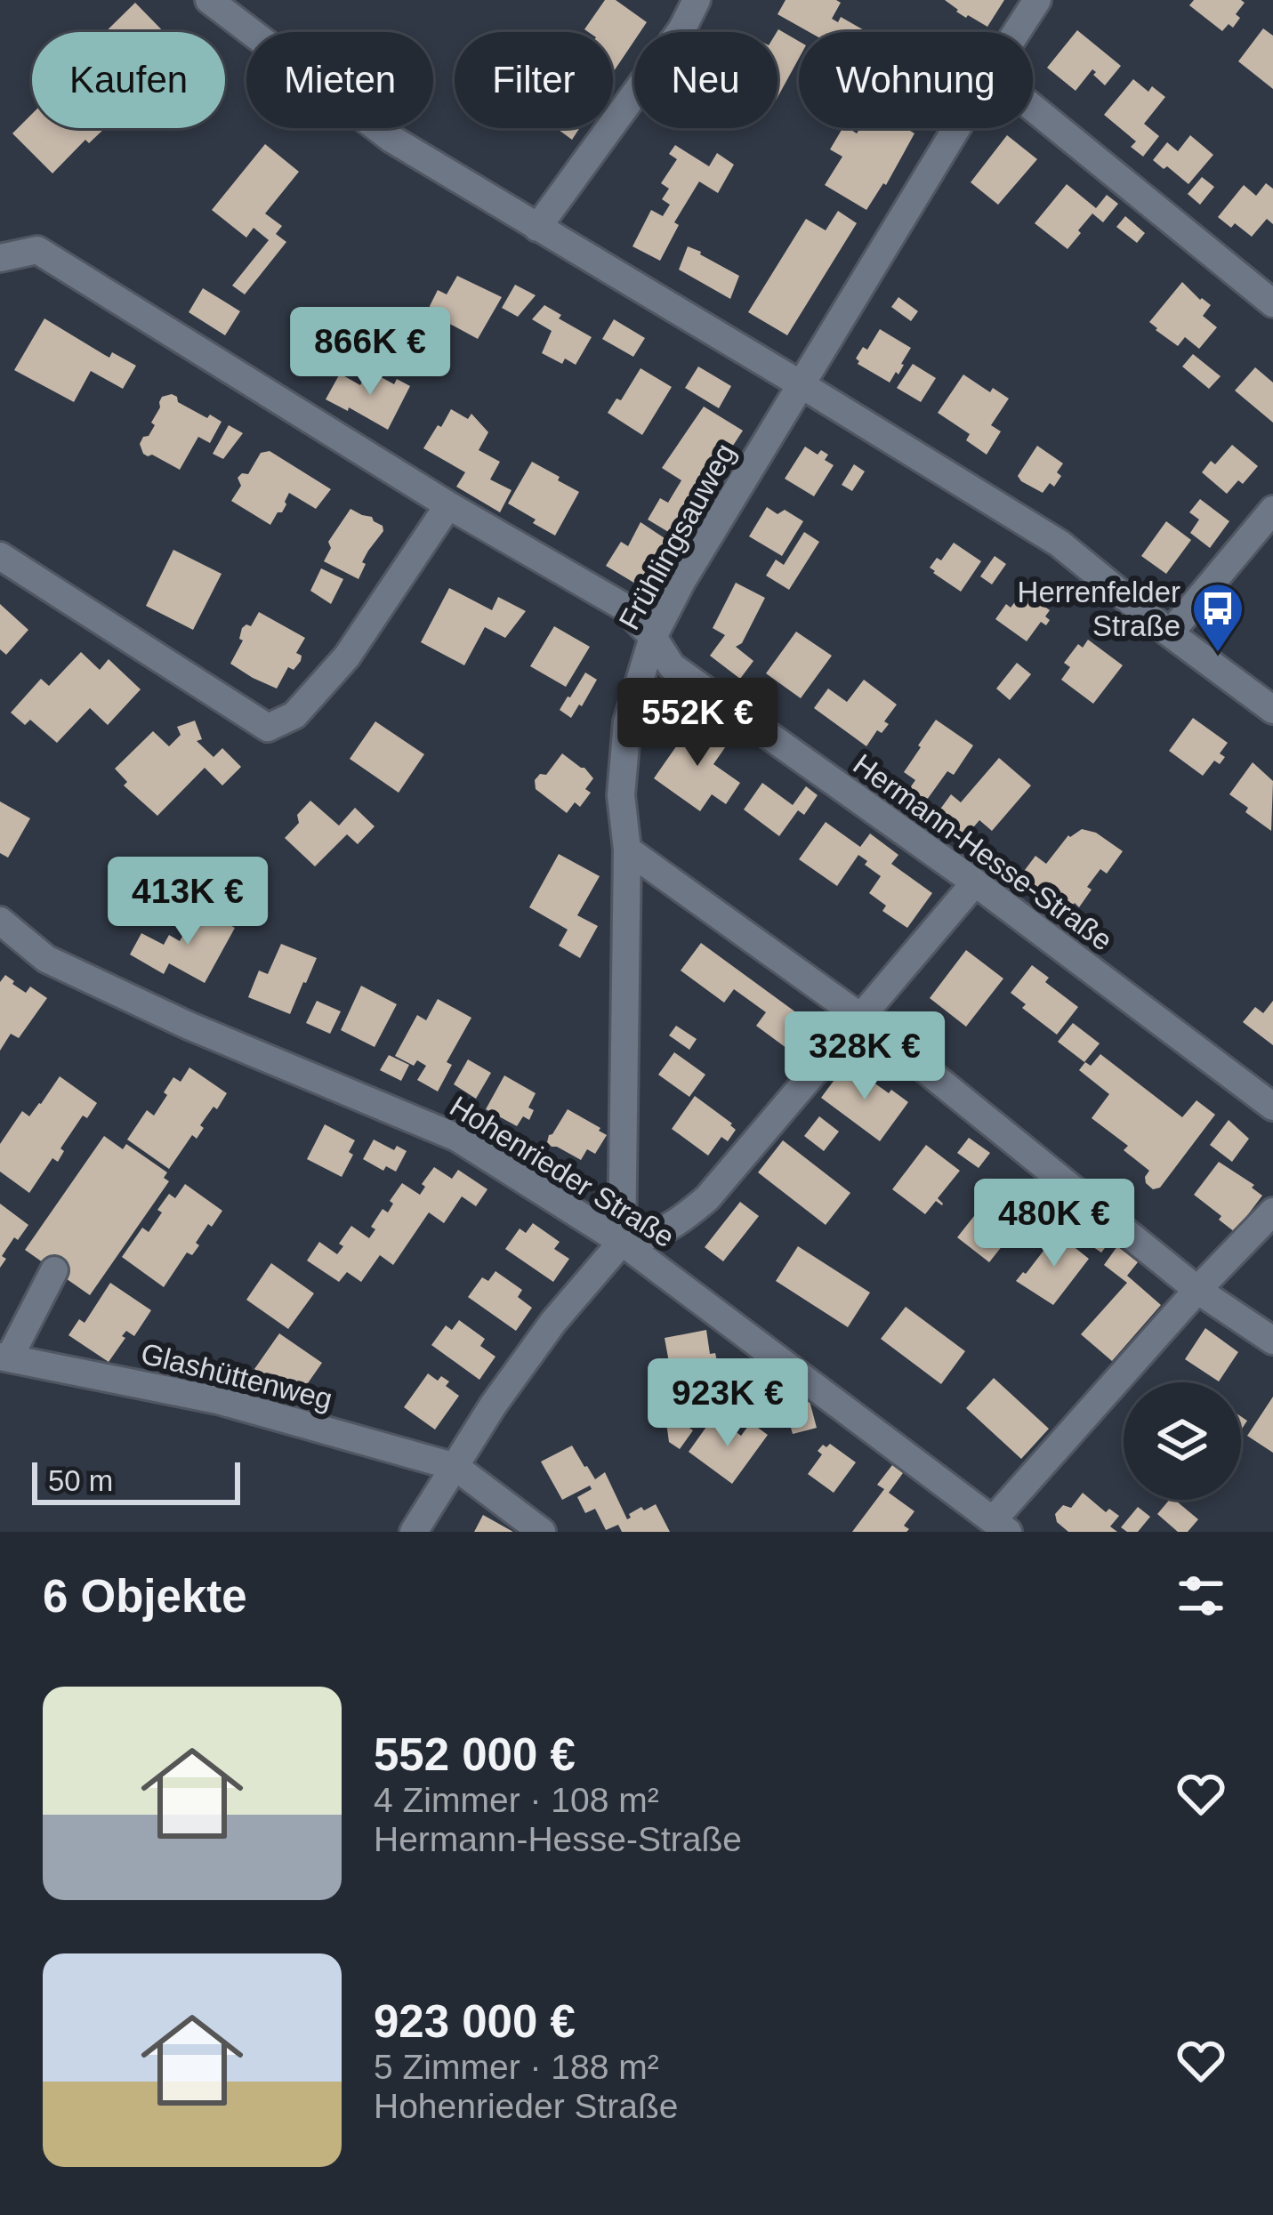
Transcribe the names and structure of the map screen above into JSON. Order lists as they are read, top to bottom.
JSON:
{
  "streets": {
    "street": [
      "Frühlingsauweg",
      "Hermann-Hesse-Straße",
      "Hohenrieder Straße",
      "Glashüttenweg"
    ]
  },
  "crossings": [
    ["Frühlingsauweg", "Hermann-Hesse-Straße"],
    ["Frühlingsauweg", "Hohenrieder Straße"]
  ],
  "places": {
    "bus stop": ["Herrenfelder Straße"]
  },
  "scale_bar": "50 m",
  "page": {
    "chip": [
      "Kaufen",
      "Mieten",
      "Filter",
      "Neu",
      "Wohnung"
    ],
    "price": [
      "866K €",
      "552K €",
      "413K €",
      "328K €",
      "480K €",
      "923K €"
    ],
    "scale": "50 m",
    "heading": "6 Objekte",
    "list": [
      {
        "name": "552 000 €",
        "note": "4 Zimmer · 108 m² · Hermann-Hesse-Straße"
      },
      {
        "name": "923 000 €",
        "note": "5 Zimmer · 188 m² · Hohenrieder Straße"
      }
    ]
  }
}
